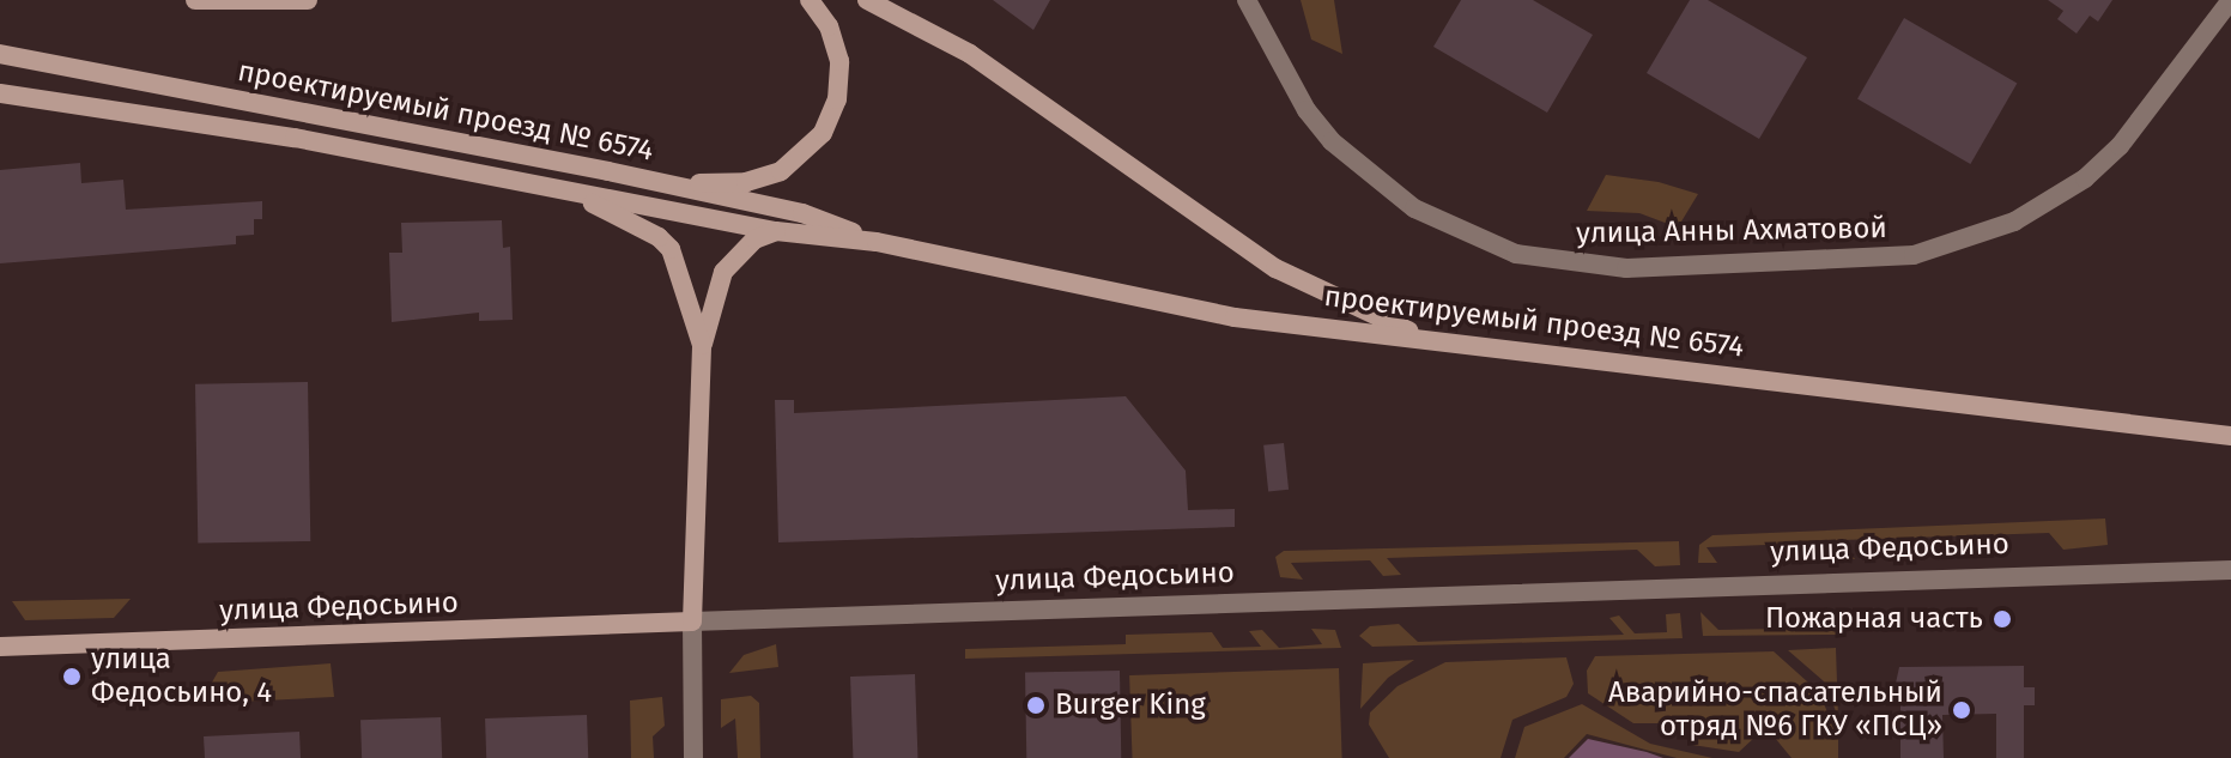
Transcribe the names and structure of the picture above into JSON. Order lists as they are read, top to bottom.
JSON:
{
  "streets": {
    "main road": ["проектируемый проезд № 6574", "улица Федосьино"],
    "street": ["улица Анны Ахматовой"]
  },
  "places": [
    "Пожарная часть",
    "улица Федосьино, 4",
    "Burger King",
    "Аварийно-спасательный отряд №6 ГКУ «ПСЦ»"
  ]
}
